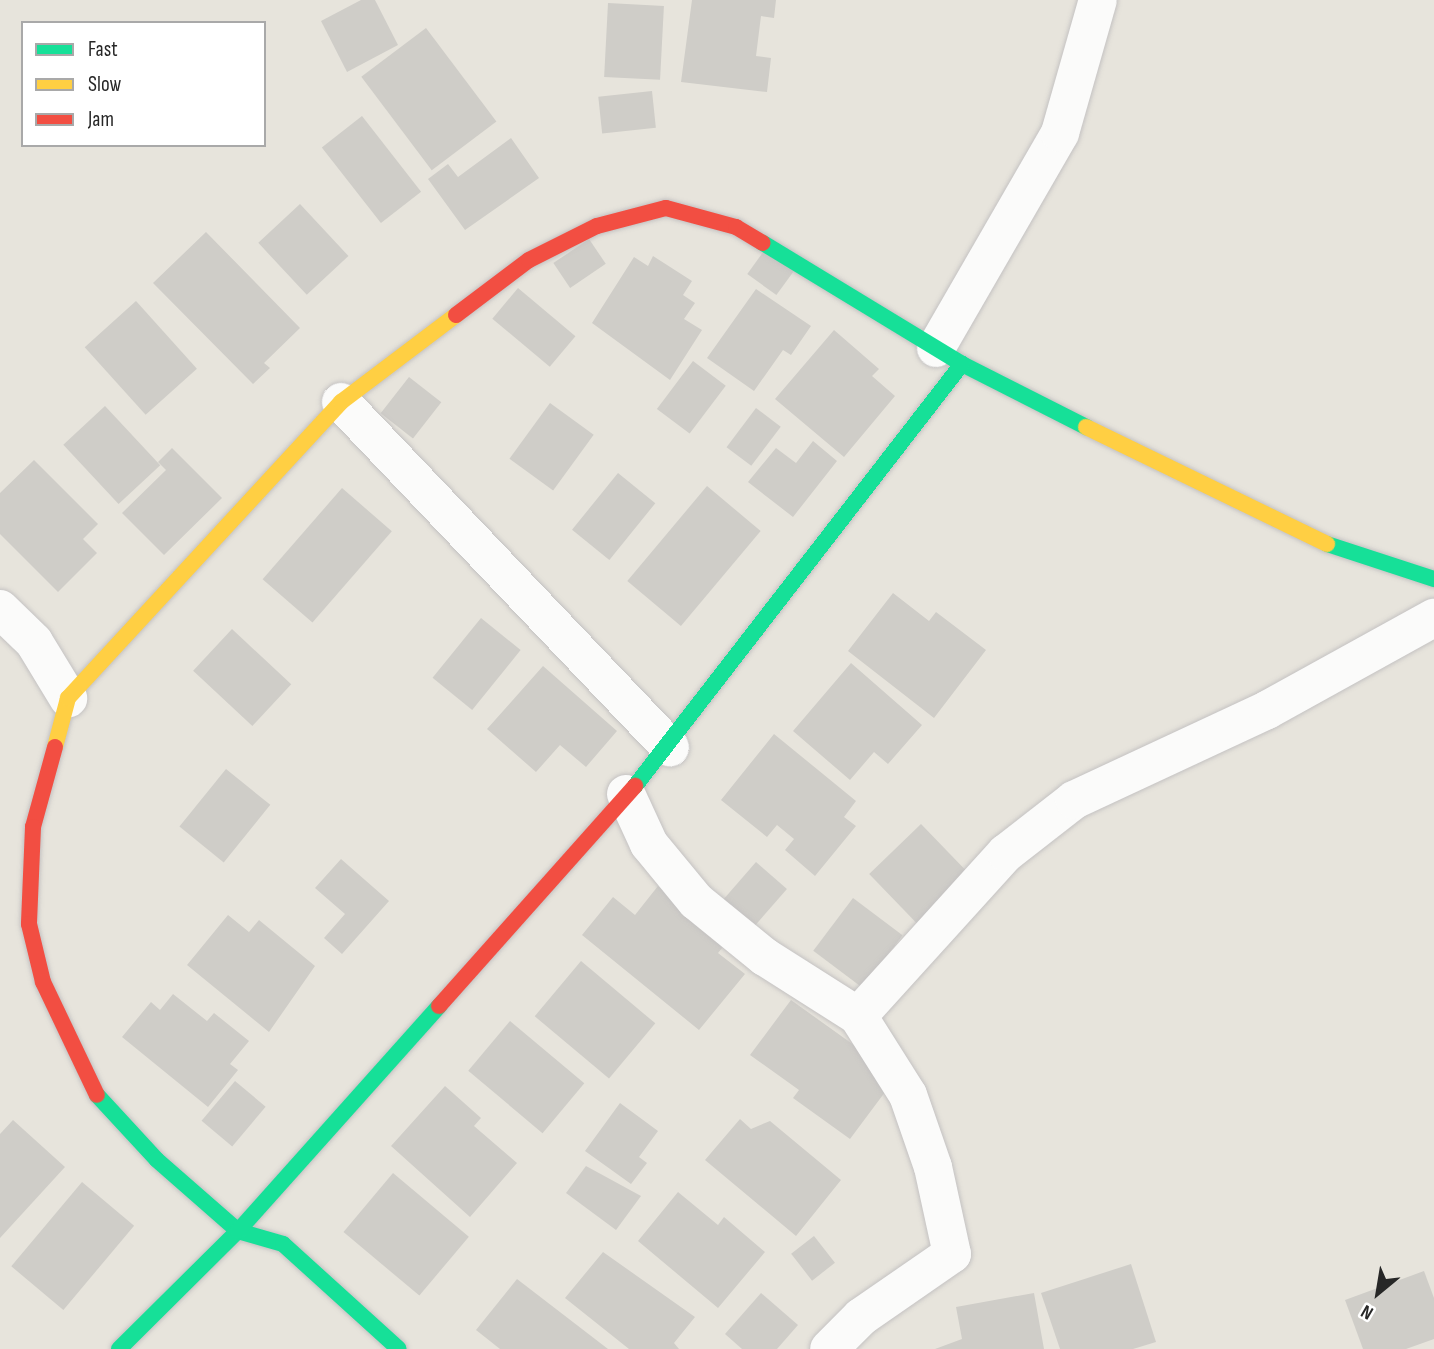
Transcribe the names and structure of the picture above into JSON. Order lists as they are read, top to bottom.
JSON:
{
  "legend": ["Fast", "Slow", "Jam"],
  "north": "bottom left"
}
